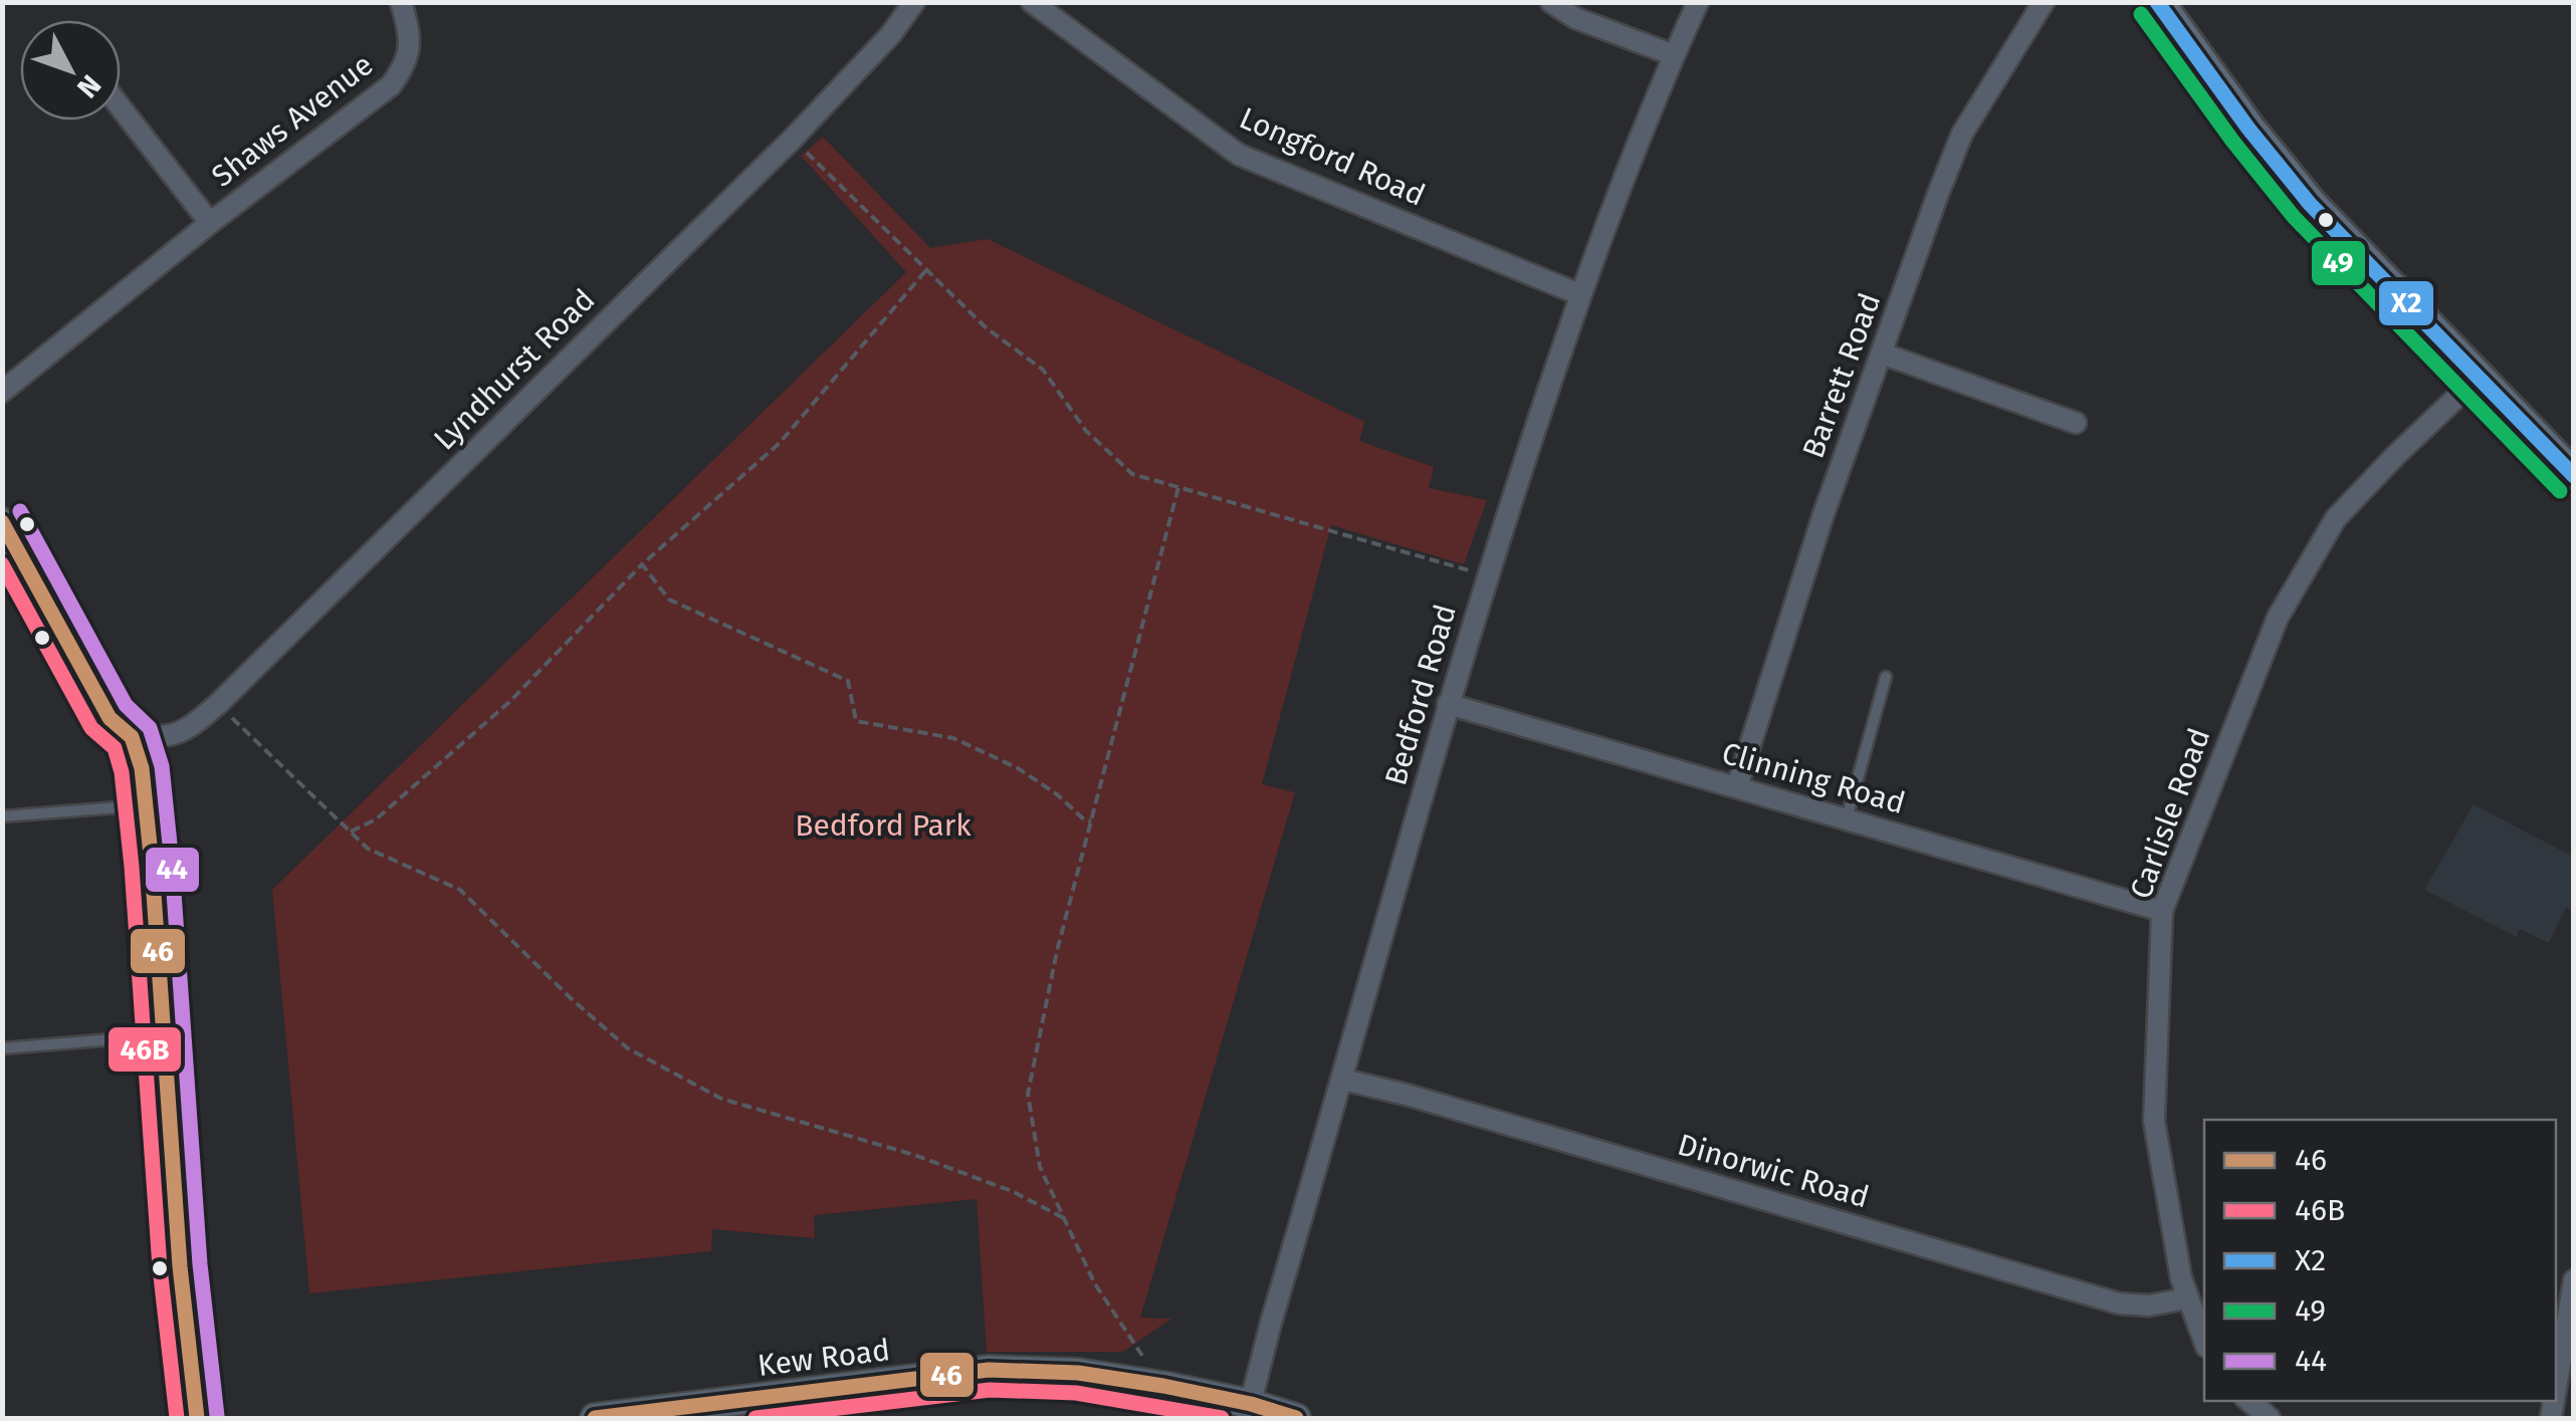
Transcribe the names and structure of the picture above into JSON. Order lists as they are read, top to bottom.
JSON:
{
  "streets": {
    "main road": ["Kew Road"],
    "street": [
      "Shaws Avenue",
      "Longford Road",
      "Lyndhurst Road",
      "Barrett Road",
      "Bedford Road",
      "Clinning Road",
      "Carlisle Road",
      "Dinorwic Road"
    ]
  },
  "crossings": [
    ["Longford Road", "Bedford Road"],
    ["Barrett Road", "Clinning Road"],
    ["Bedford Road", "Clinning Road"],
    ["Bedford Road", "Dinorwic Road"],
    ["Bedford Road", "Kew Road"],
    ["Clinning Road", "Carlisle Road"],
    ["Carlisle Road", "Dinorwic Road"]
  ],
  "parks": ["Bedford Park"],
  "lines": [
    "transit line X2",
    "transit line 49",
    "transit line 44",
    "transit line 46",
    "transit line 46B"
  ],
  "legend": [
    "46",
    "46B",
    "X2",
    "49",
    "44"
  ],
  "north": "bottom right"
}
